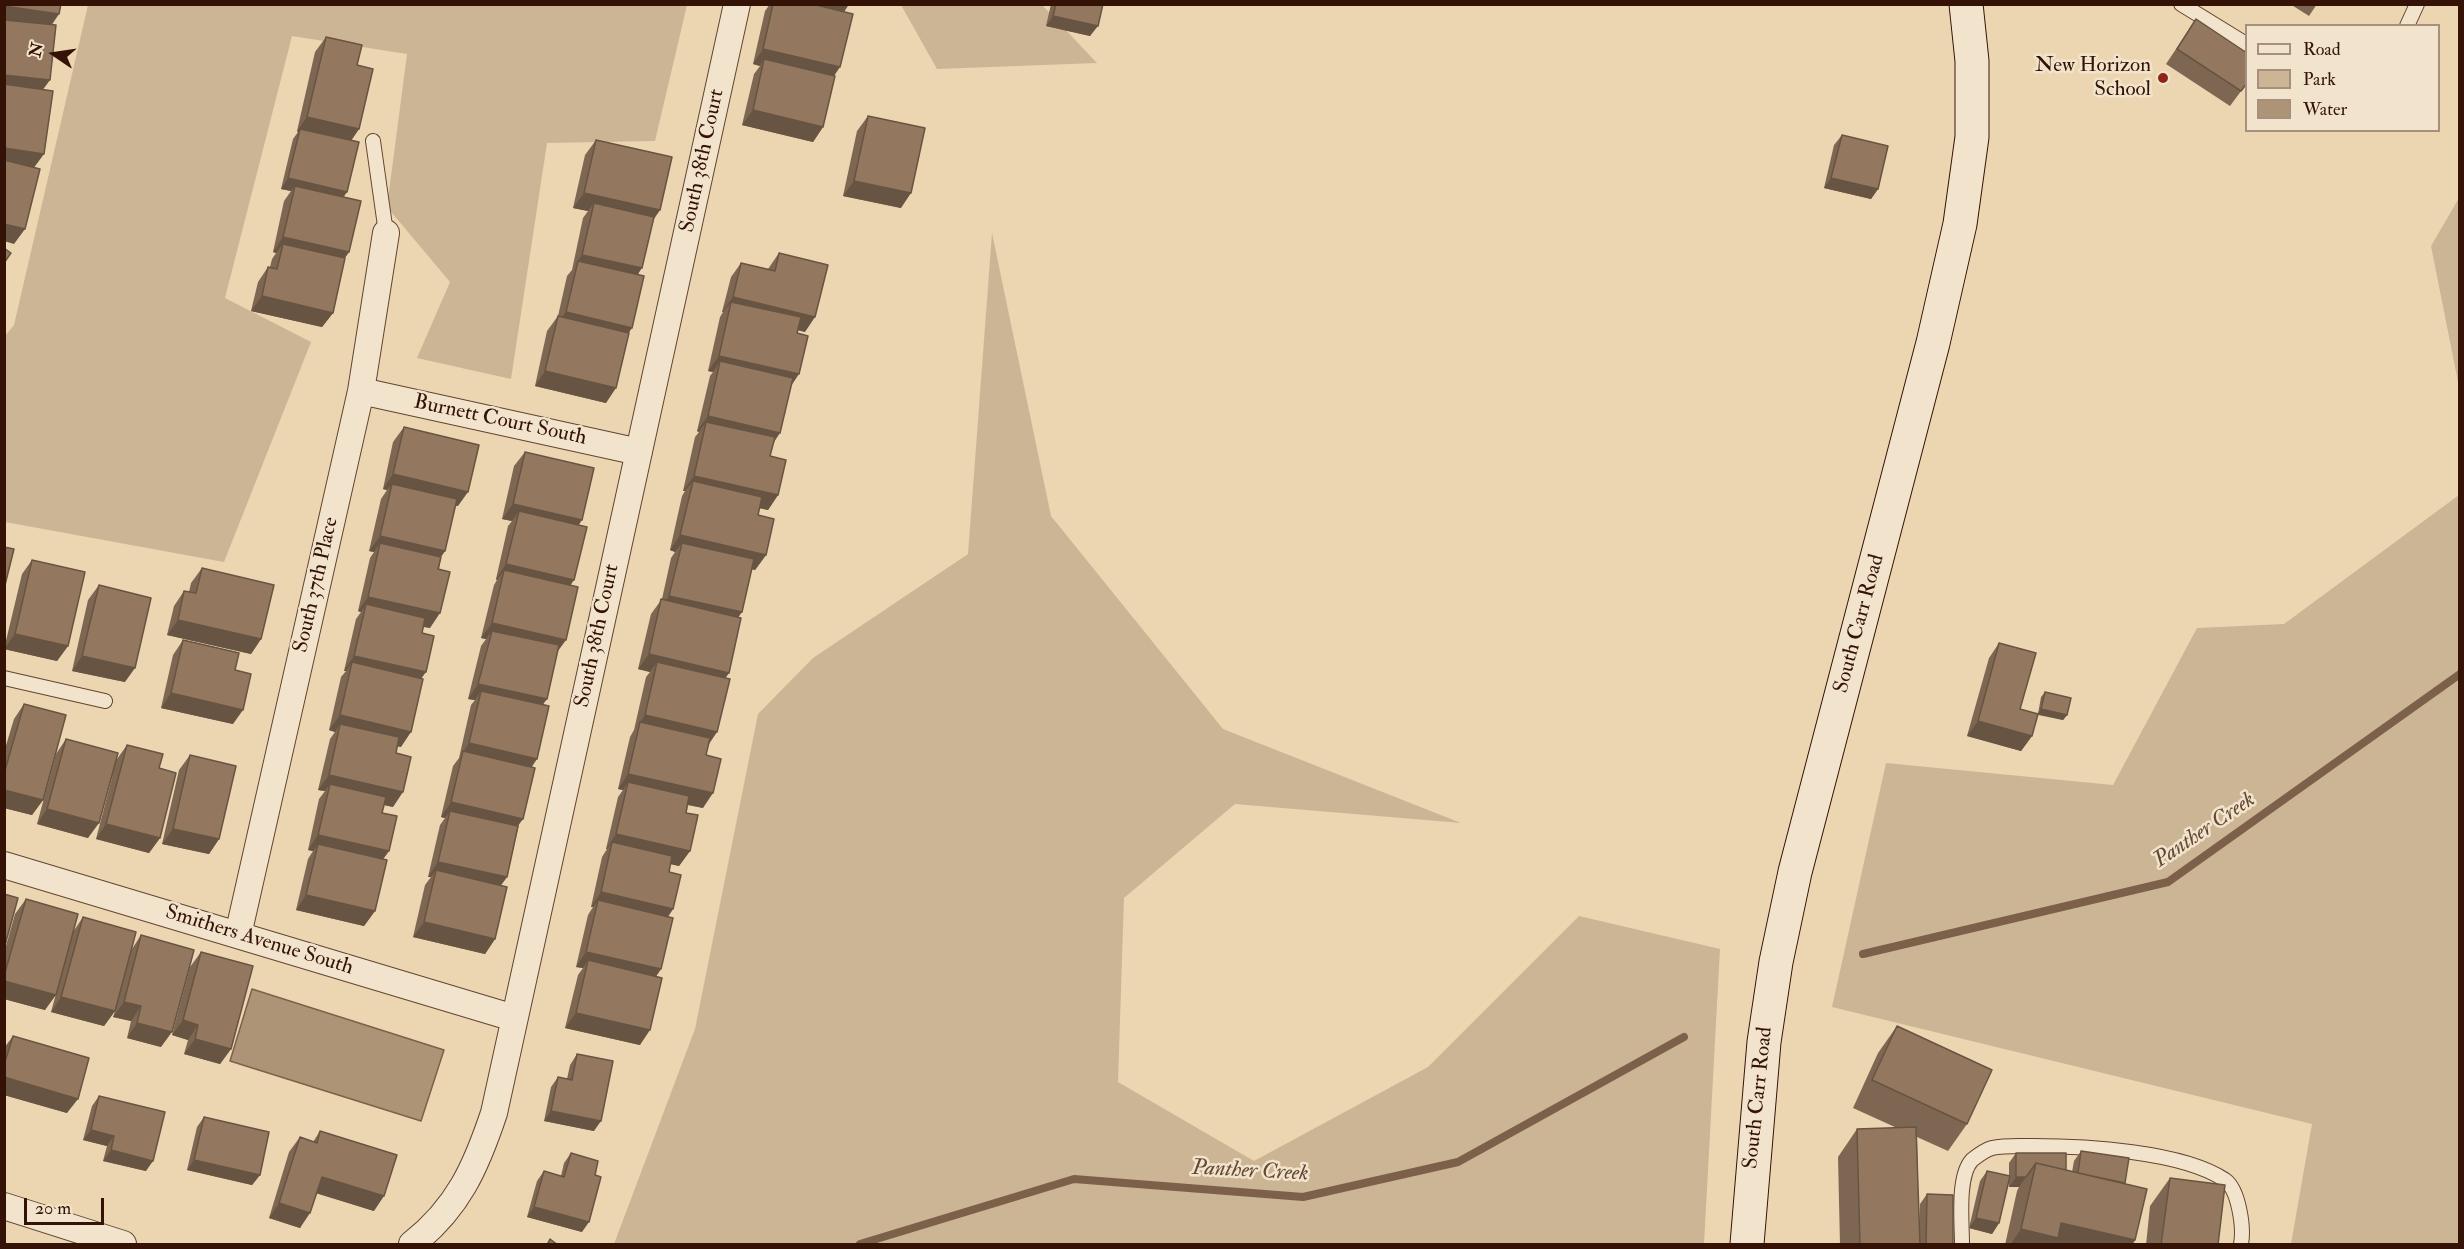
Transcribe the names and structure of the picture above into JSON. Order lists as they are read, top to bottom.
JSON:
{
  "streets": {
    "main road": ["South Carr Road"],
    "street": [
      "South 38th Court",
      "Burnett Court South",
      "South 37th Place",
      "Smithers Avenue South"
    ]
  },
  "crossings": [
    ["South 38th Court", "Burnett Court South"],
    ["South 38th Court", "Smithers Avenue South"],
    ["Burnett Court South", "South 37th Place"],
    ["South 37th Place", "Smithers Avenue South"]
  ],
  "water": ["Panther Creek"],
  "places": ["New Horizon School"],
  "legend": ["Road", "Park", "Water"],
  "scale_bar": "20 m",
  "north": "left"
}
